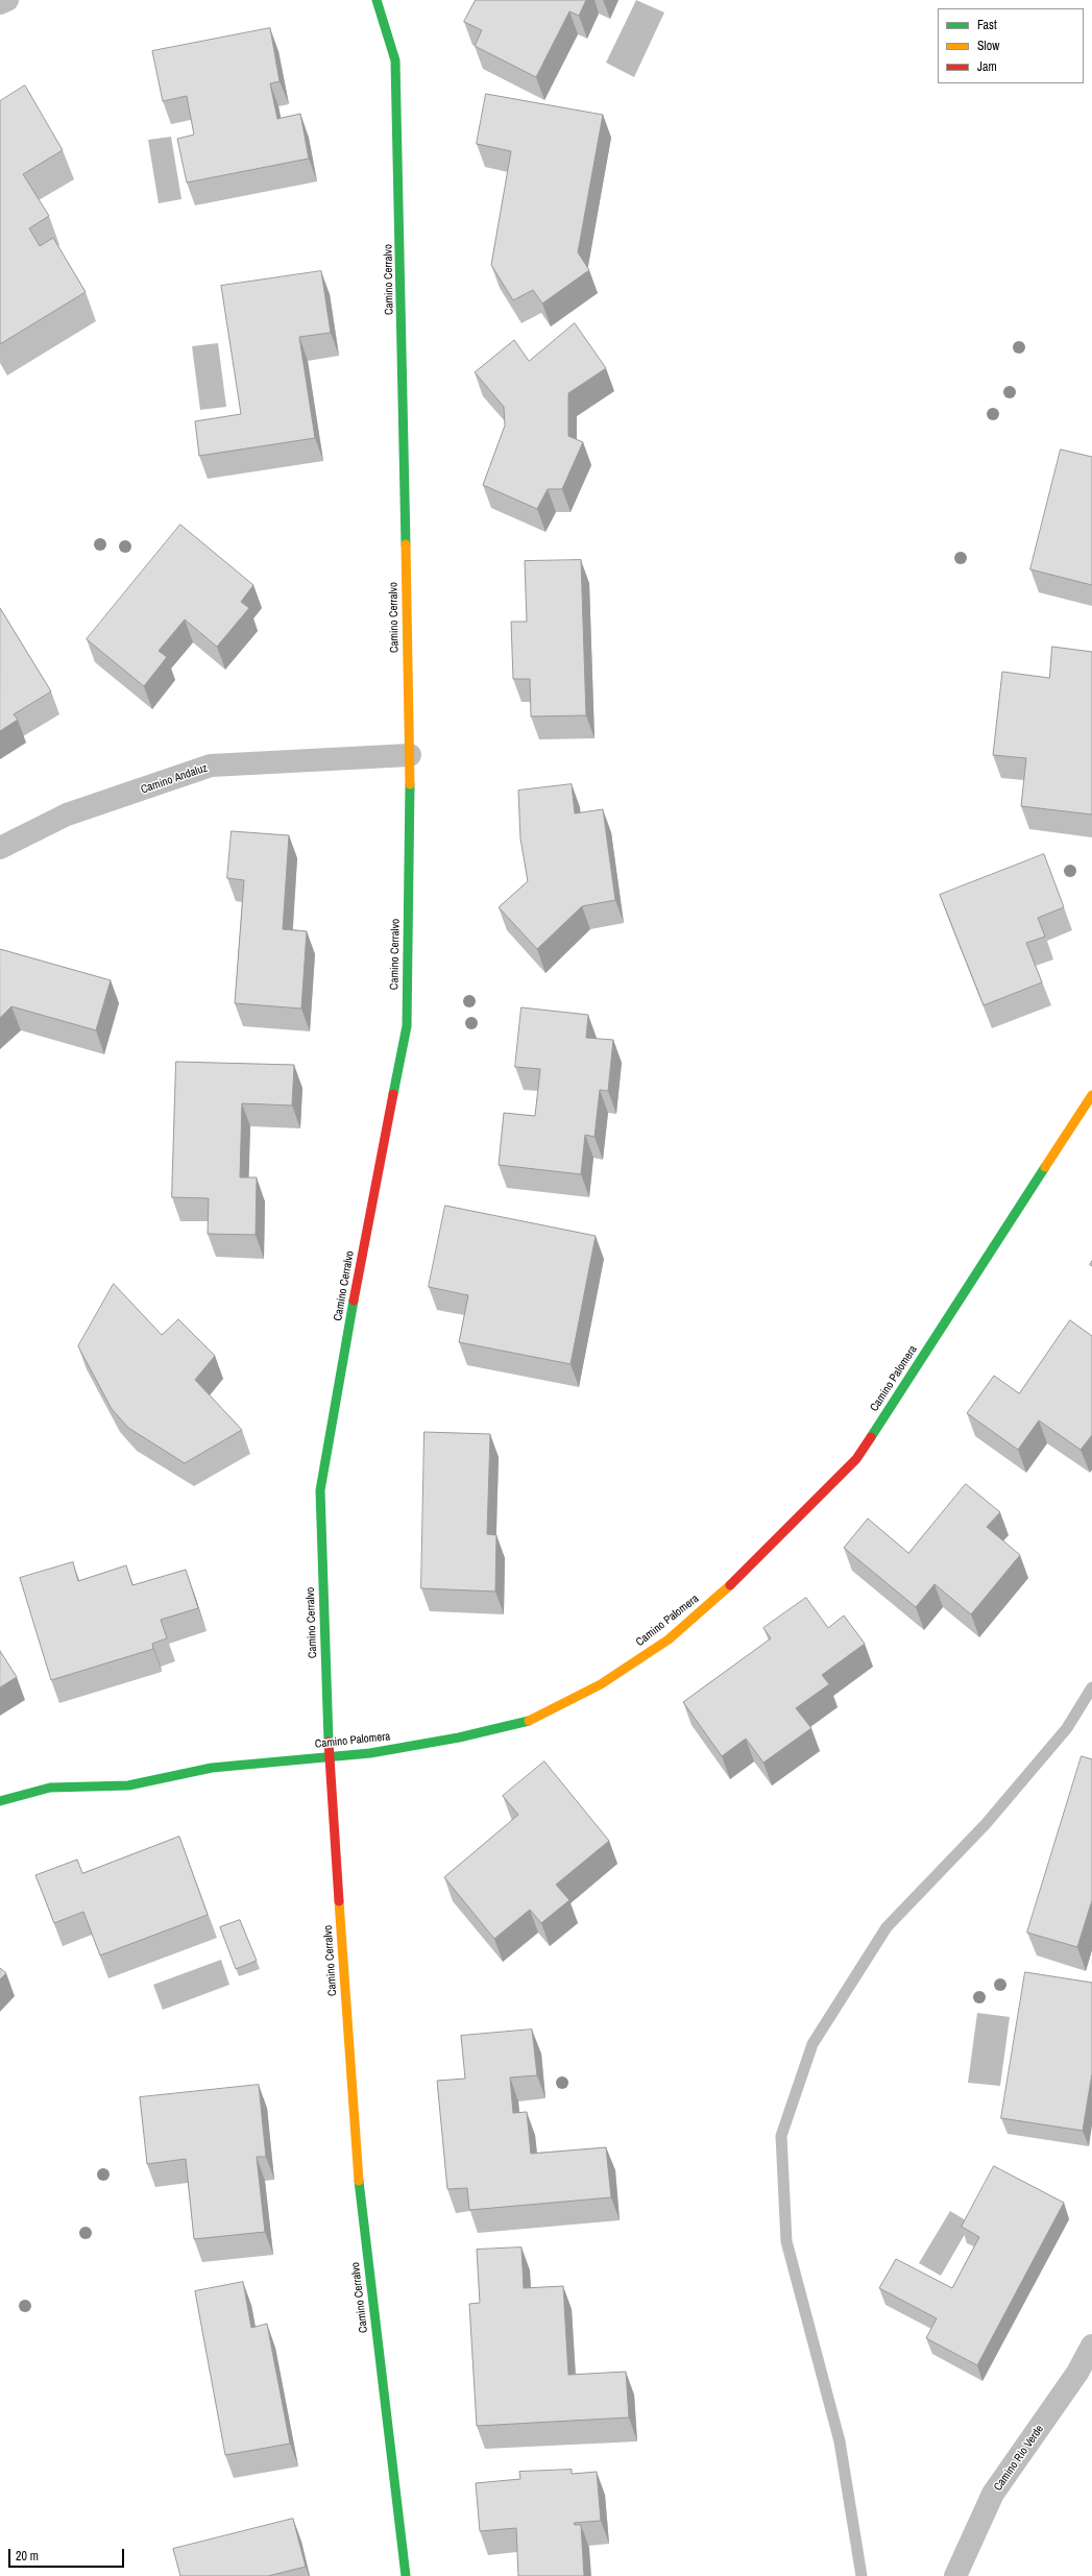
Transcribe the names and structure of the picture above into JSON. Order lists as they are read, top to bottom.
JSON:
{
  "streets": {
    "street": [
      "Camino Cerralvo",
      "Camino Andaluz",
      "Camino Palomera",
      "Camino Rio Verde"
    ]
  },
  "crossings": [
    ["Camino Cerralvo", "Camino Andaluz"],
    ["Camino Cerralvo", "Camino Palomera"]
  ],
  "legend": ["Fast", "Slow", "Jam"],
  "scale_bar": "20 m"
}
